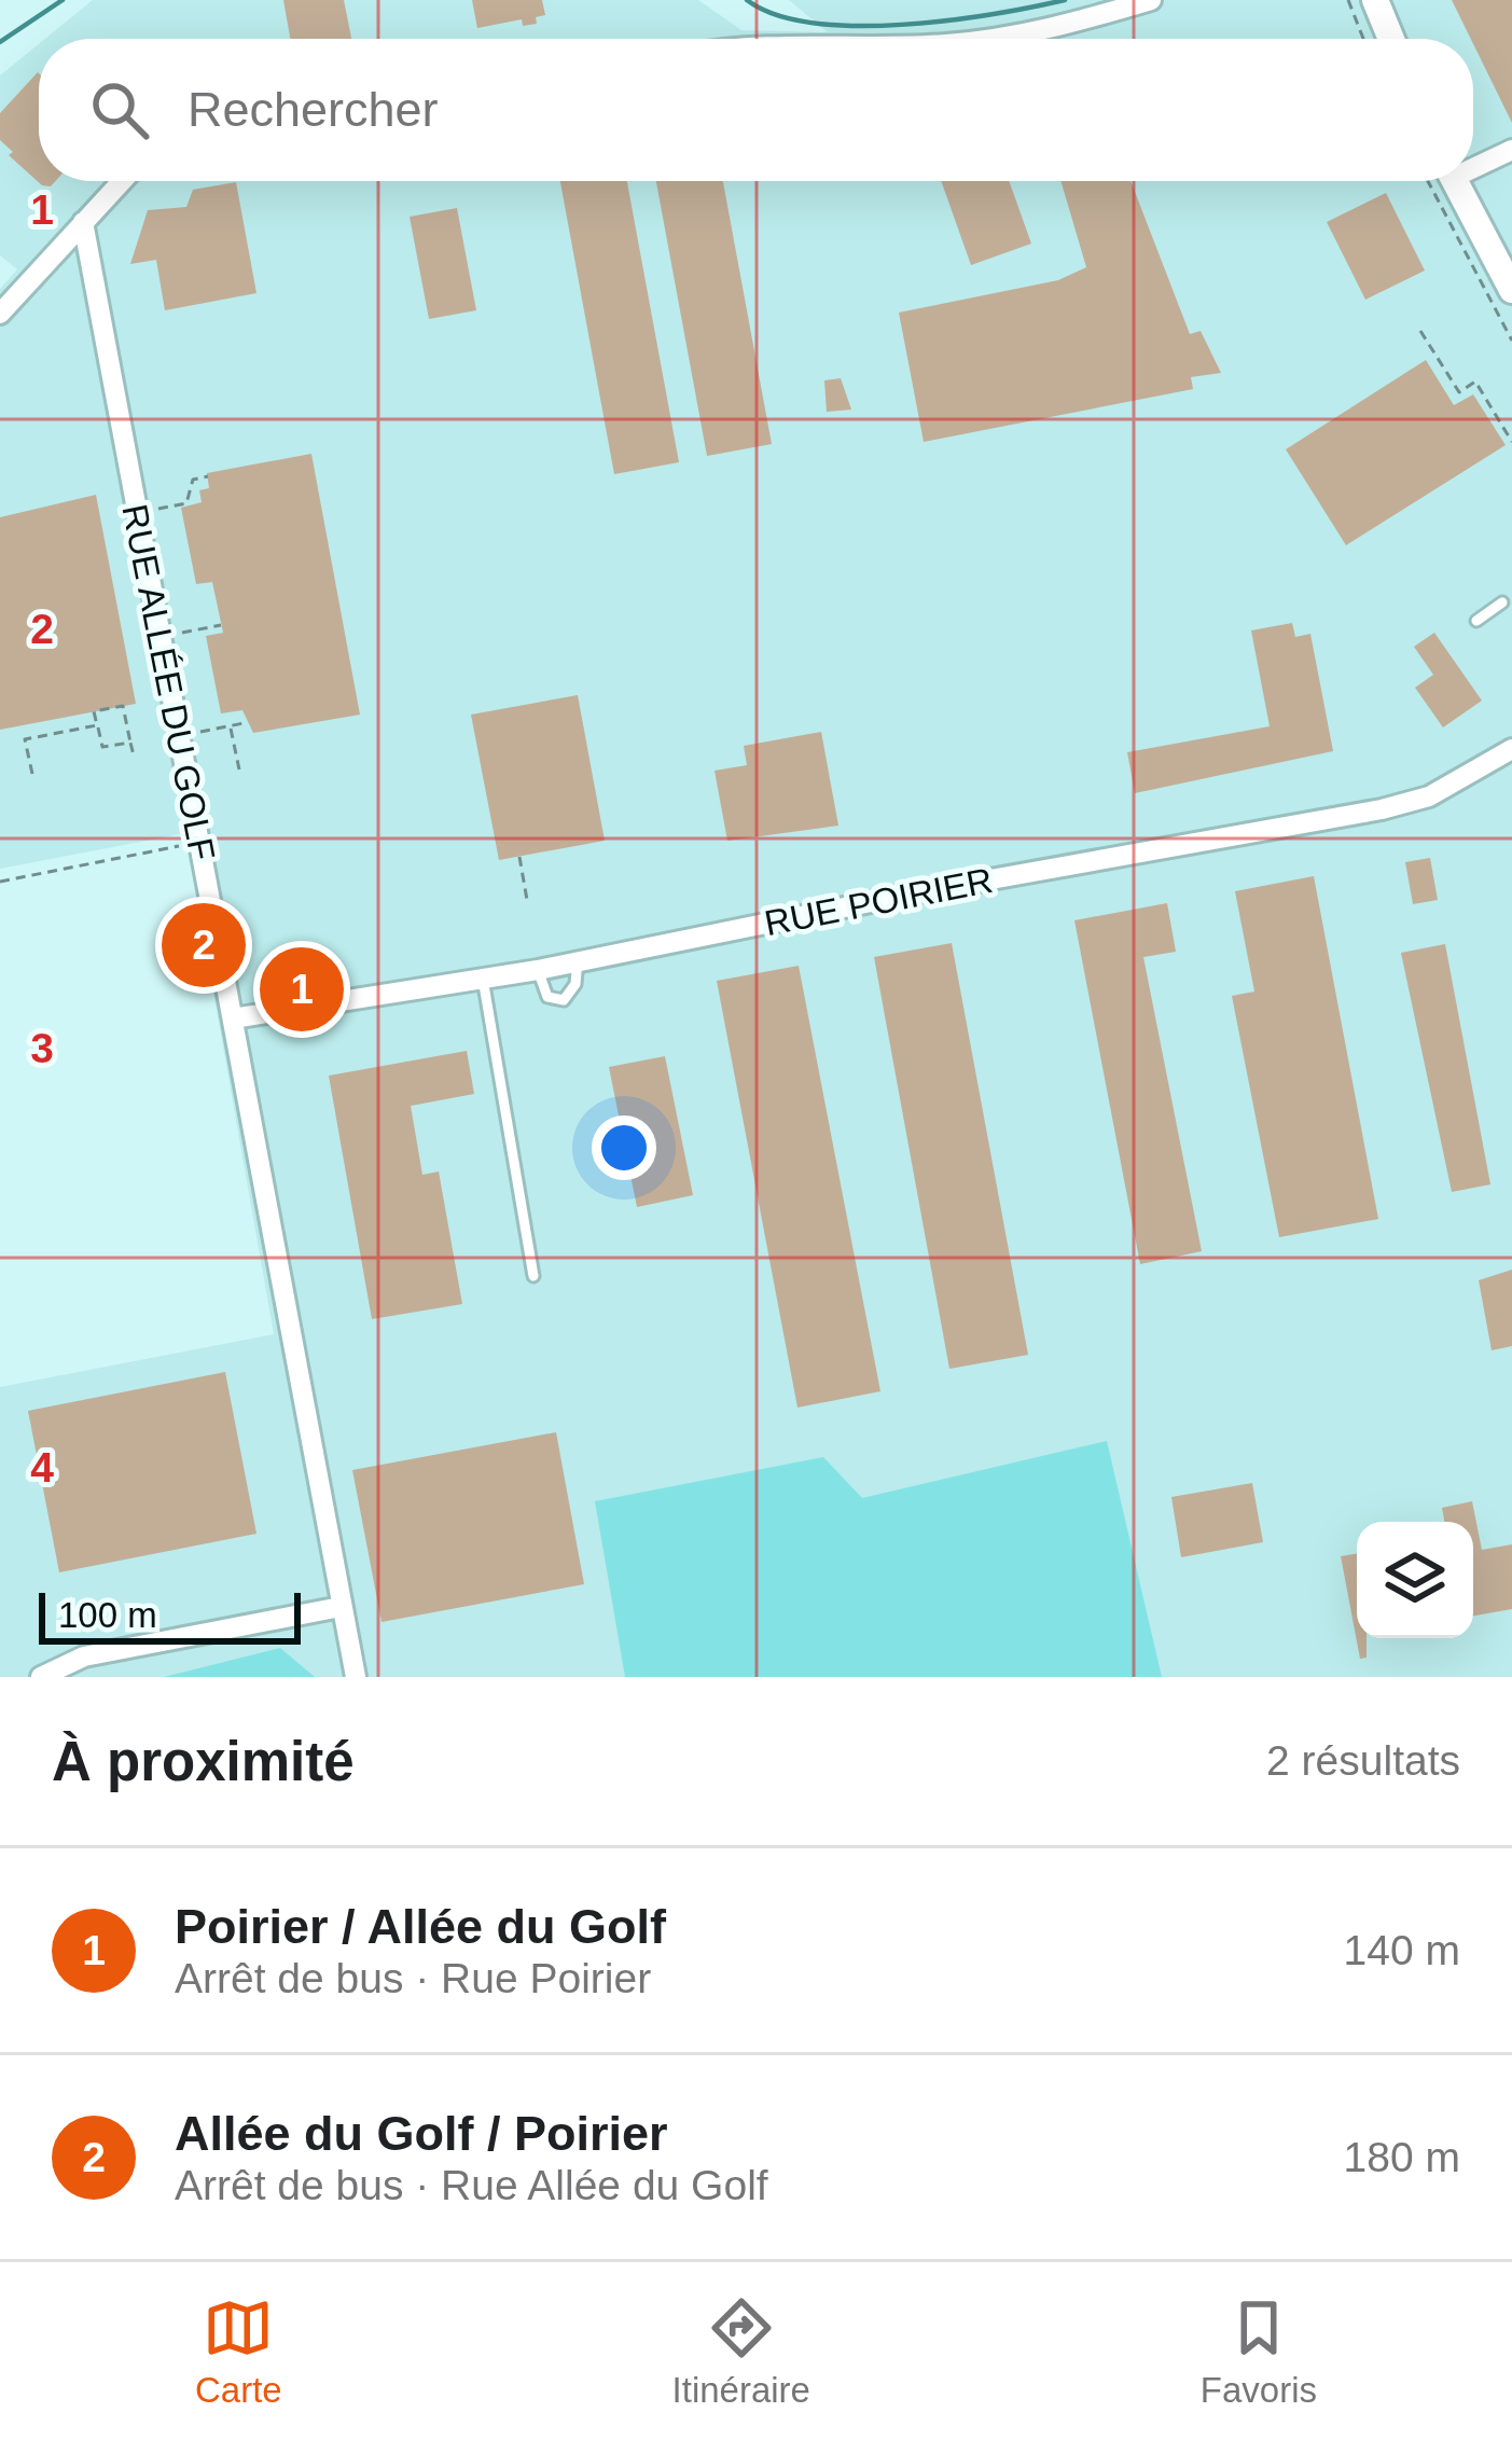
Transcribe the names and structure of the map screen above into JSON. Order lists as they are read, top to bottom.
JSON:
{
  "streets": {
    "street": ["RUE ALLÉE DU GOLF", "RUE POIRIER"]
  },
  "crossings": [
    ["RUE ALLÉE DU GOLF", "RUE POIRIER"]
  ],
  "scale_bar": "100 m",
  "page": {
    "search": "Rechercher",
    "pins": ["2", "1"],
    "scale": "100 m",
    "heading": ["À proximité", "2 résultats"],
    "list": [
      {
        "mark": "1",
        "name": "Poirier / Allée du Golf",
        "note": "Arrêt de bus · Rue Poirier",
        "value": "140 m"
      },
      {
        "mark": "2",
        "name": "Allée du Golf / Poirier",
        "note": "Arrêt de bus · Rue Allée du Golf",
        "value": "180 m"
      }
    ],
    "nav": ["Carte", "Itinéraire", "Favoris"]
  },
  "grid": {
    "rows": [
      "1",
      "2",
      "3",
      "4"
    ]
  }
}
